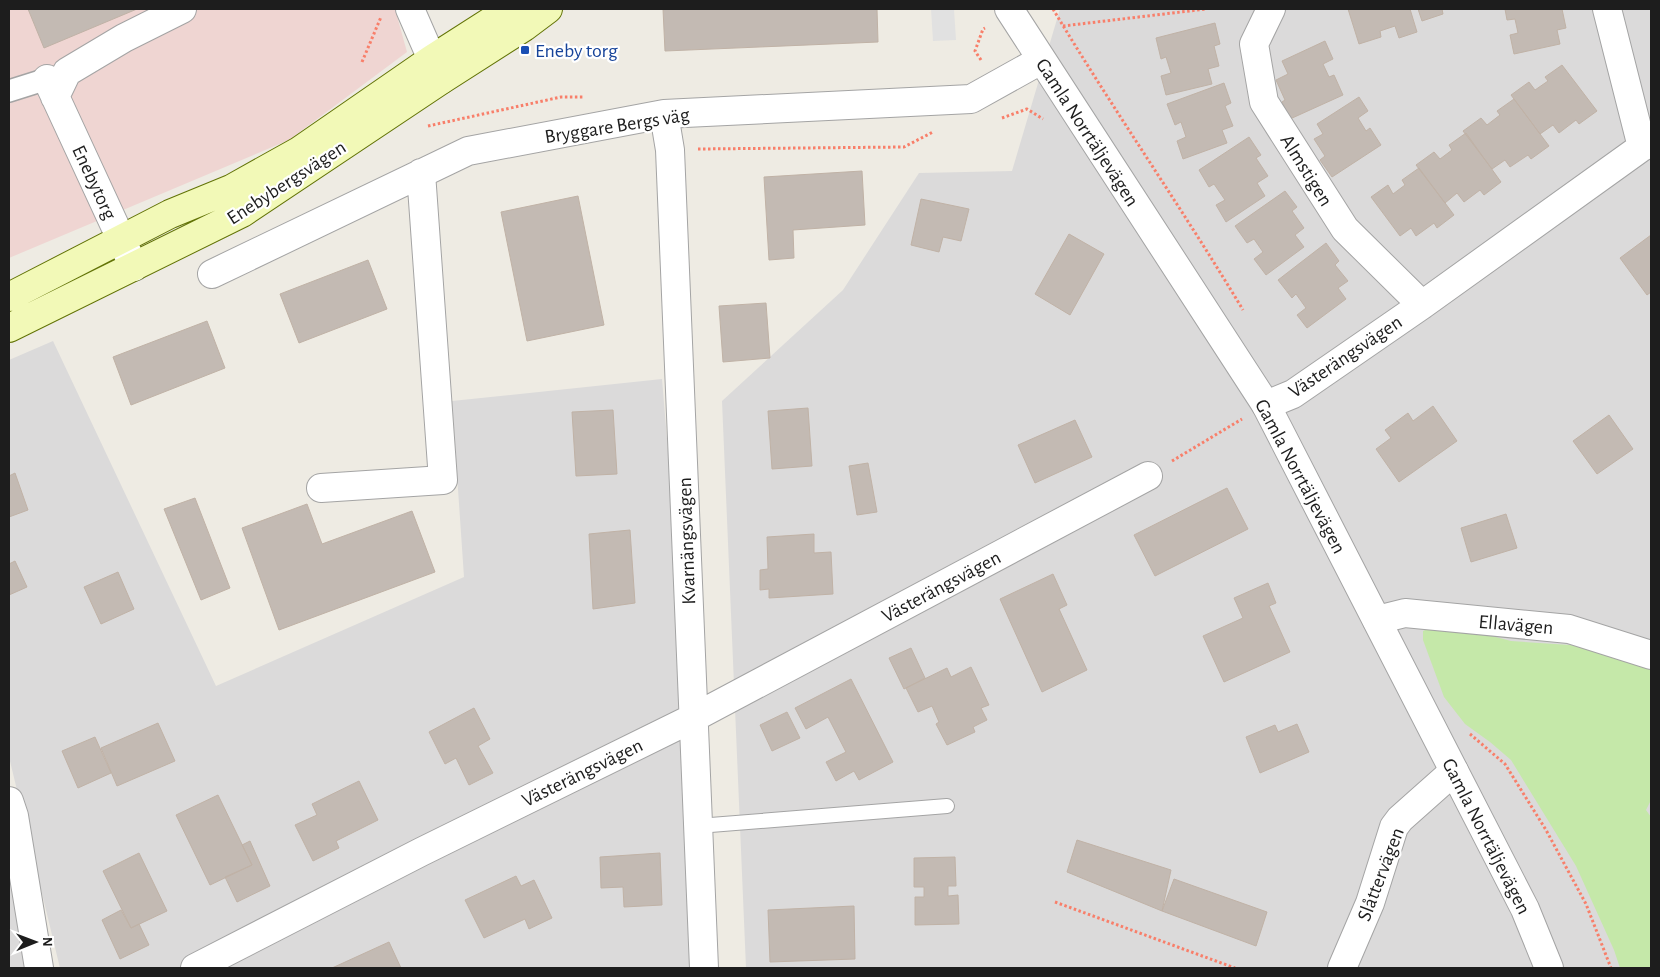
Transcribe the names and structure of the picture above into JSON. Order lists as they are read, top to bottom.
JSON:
{
  "streets": {
    "main road": ["Enebybergsvägen"],
    "street": [
      "Bryggare Bergs väg",
      "Gamla Norrtäljevägen",
      "Almstigen",
      "Enebytorg",
      "Västerängsvägen",
      "Kvarnängsvägen",
      "Ellavägen",
      "Slåttervägen"
    ]
  },
  "crossings": [
    ["Bryggare Bergs väg", "Gamla Norrtäljevägen"],
    ["Bryggare Bergs väg", "Kvarnängsvägen"],
    ["Gamla Norrtäljevägen", "Västerängsvägen"],
    ["Gamla Norrtäljevägen", "Ellavägen"],
    ["Gamla Norrtäljevägen", "Slåttervägen"],
    ["Almstigen", "Västerängsvägen"],
    ["Enebytorg", "Enebybergsvägen"],
    ["Västerängsvägen", "Kvarnängsvägen"]
  ],
  "places": {
    "transit": ["Eneby torg"]
  },
  "north": "right"
}
